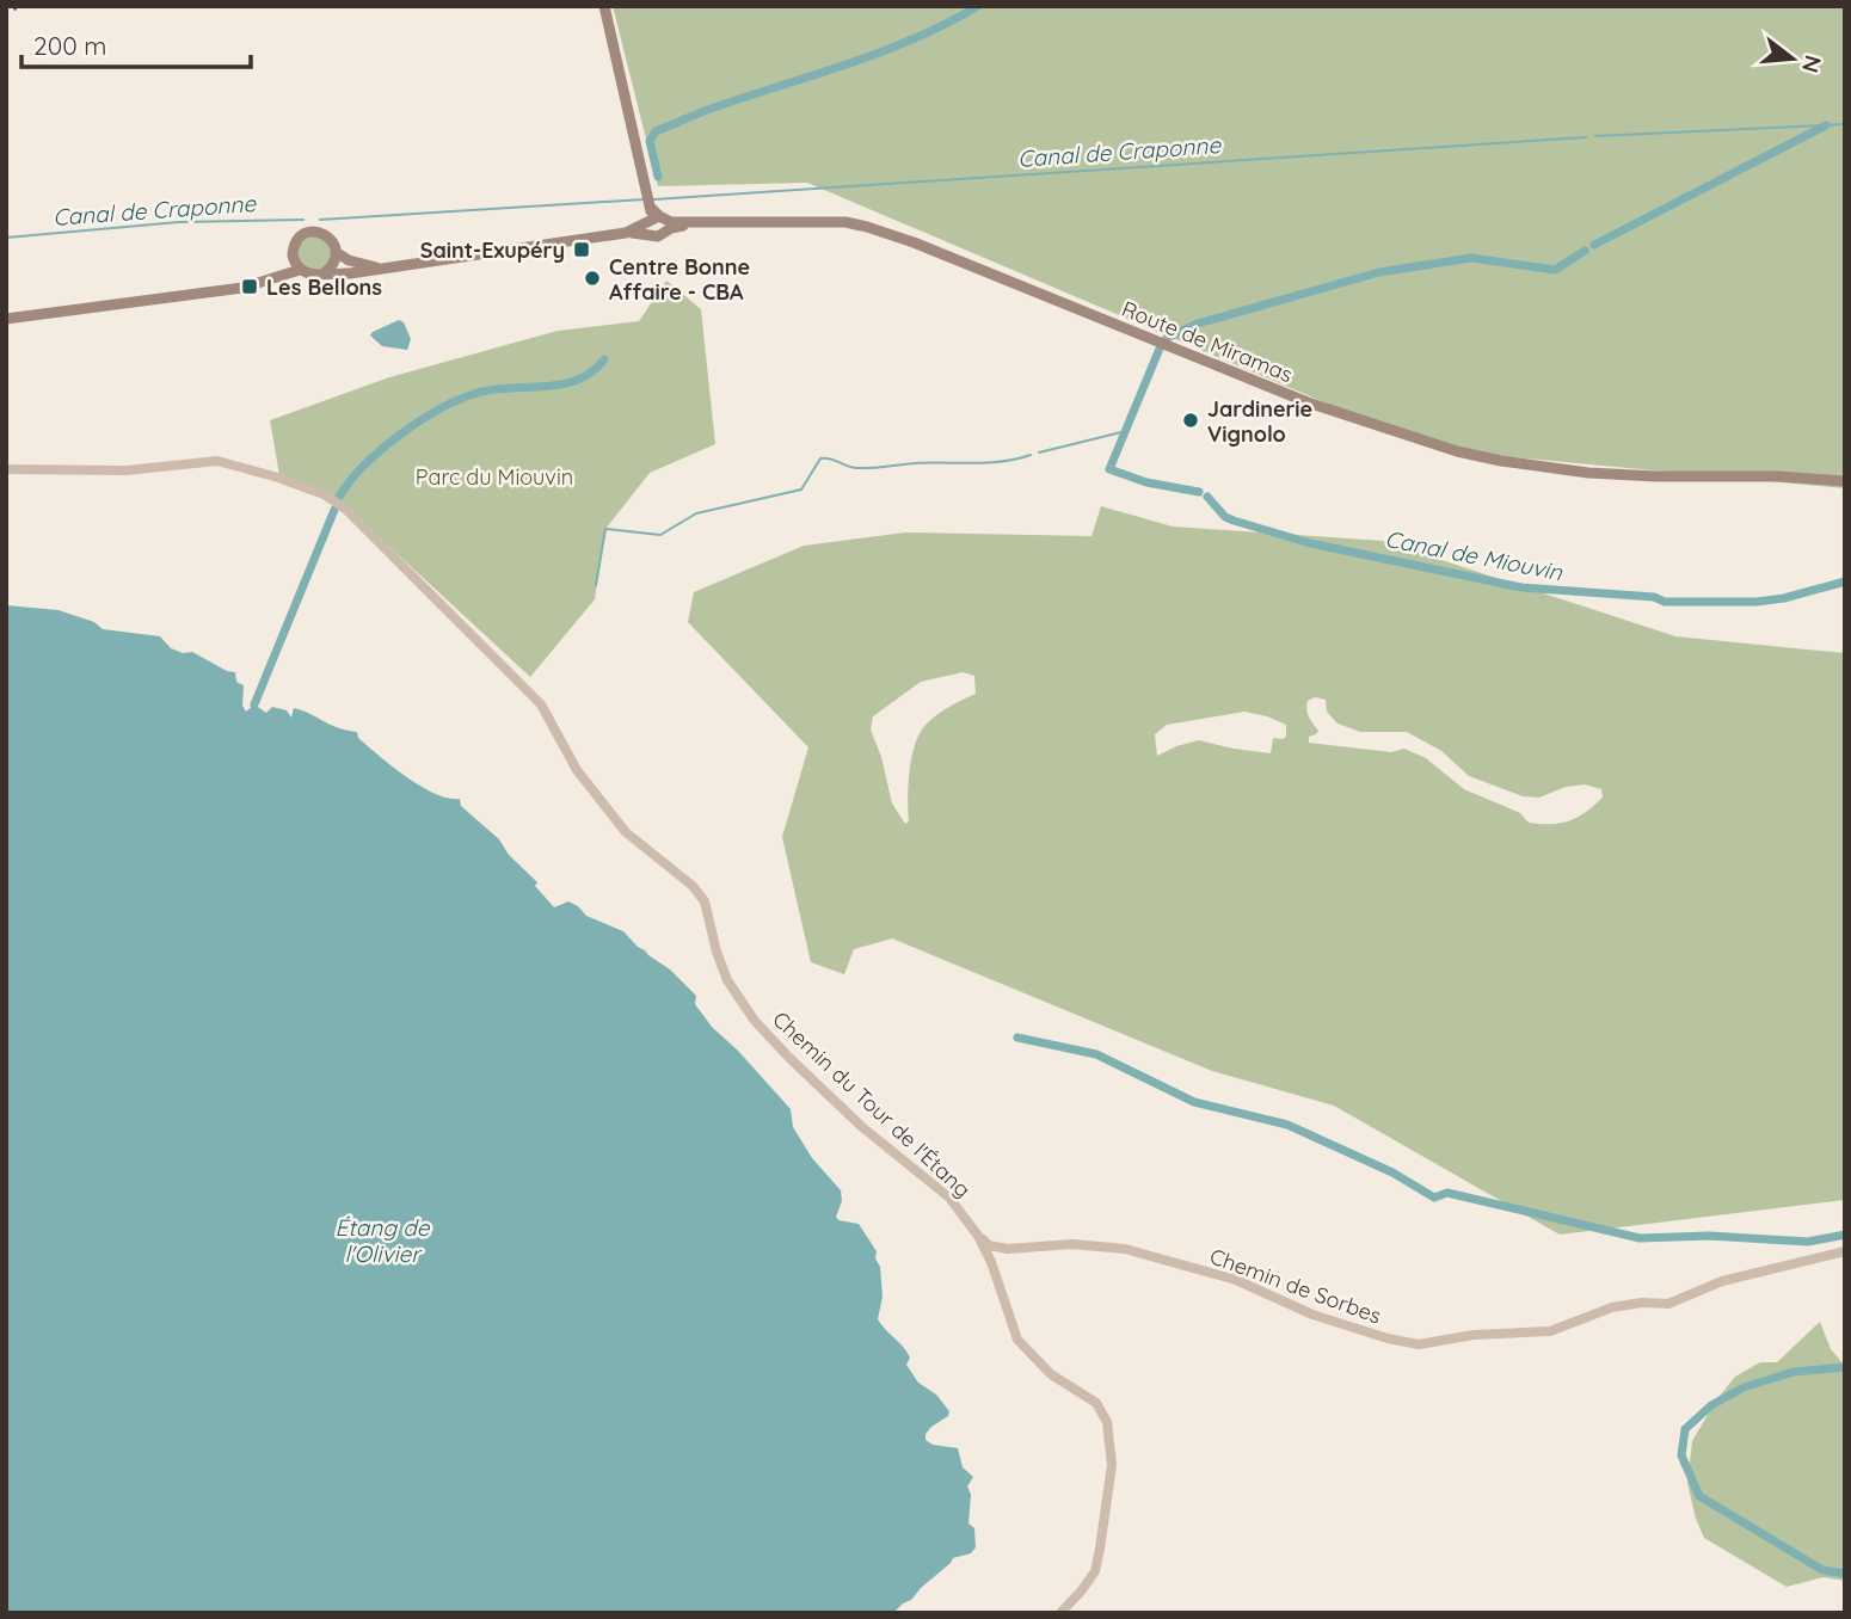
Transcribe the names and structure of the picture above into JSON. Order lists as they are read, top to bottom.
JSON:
{
  "streets": {
    "main road": ["Route de Miramas"],
    "street": ["Chemin du Tour de l'Étang", "Chemin de Sorbes"]
  },
  "crossings": [
    ["Chemin du Tour de l'Étang", "Chemin de Sorbes"]
  ],
  "water": ["Canal de Craponne", "Canal de Miouvin", "Étang de l'Olivier"],
  "parks": ["Parc du Miouvin"],
  "places": {
    "transit": ["Saint-Exupéry", "Les Bellons"],
    "other": ["Centre Bonne Affaire - CBA", "Jardinerie Vignolo"]
  },
  "scale_bar": "200 m",
  "north": "right"
}
